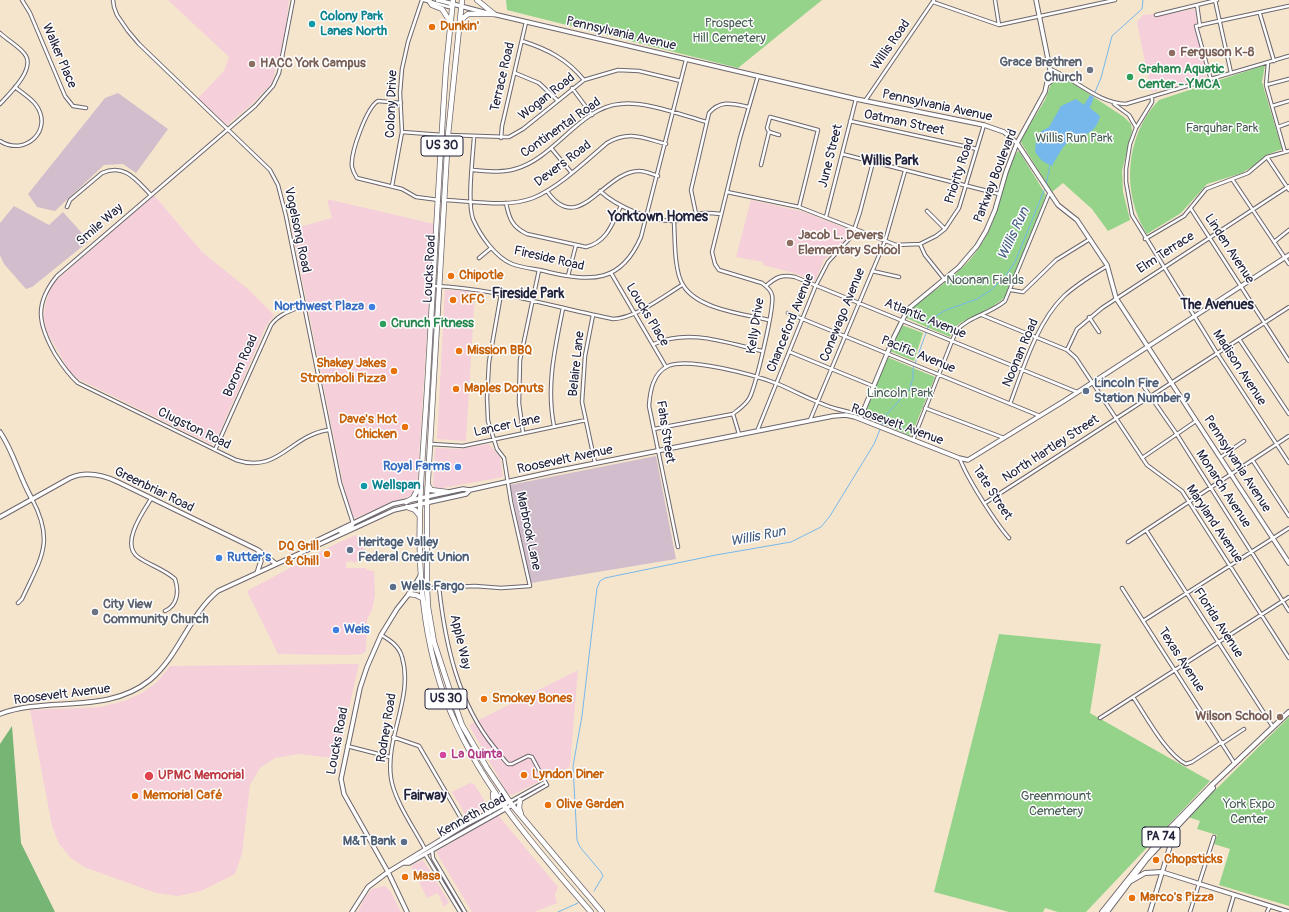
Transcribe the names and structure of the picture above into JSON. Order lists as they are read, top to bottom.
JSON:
{
  "streets": {
    "highway": ["US 30", "Loucks Road"],
    "main road": ["PA 74"],
    "street": [
      "Pennsylvania Avenue",
      "Willis Road",
      "Walker Place",
      "Terrace Road",
      "Wogan Road",
      "Colony Drive",
      "Oatman Street",
      "Continental Road",
      "June Street",
      "Devers Road",
      "Priority Road",
      "Parkway Boulevard",
      "Smile Way",
      "Vogelsong Road",
      "Linden Avenue",
      "Elm Terrace",
      "Fireside Road",
      "Loucks Place",
      "Conewago Avenue",
      "Atlantic Avenue",
      "Chanceford Avenue",
      "Kelly Drive",
      "Noonan Road",
      "Pacific Avenue",
      "Belaire Lane",
      "Borom Road",
      "Madison Avenue",
      "Roosevelt Avenue",
      "Lancer Lane",
      "Clugston Road",
      "Fahs Street",
      "North Hartley Street",
      "Monarch Avenue",
      "Greenbriar Road",
      "Tate Street",
      "Maryland Avenue",
      "Marbrook Lane",
      "Florida Avenue",
      "Apple Way",
      "Texas Avenue",
      "Rodney Road",
      "Kenneth Road"
    ]
  },
  "crossings": [
    ["Pennsylvania Avenue", "Willis Road"],
    ["Pennsylvania Avenue", "Terrace Road"],
    ["Pennsylvania Avenue", "Colony Drive"],
    ["Pennsylvania Avenue", "June Street"],
    ["Pennsylvania Avenue", "Priority Road"],
    ["Pennsylvania Avenue", "Parkway Boulevard"],
    ["Pennsylvania Avenue", "Elm Terrace"],
    ["Pennsylvania Avenue", "Fireside Road"],
    ["Pennsylvania Avenue", "Loucks Road"],
    ["Pennsylvania Avenue", "Kelly Drive"],
    ["Pennsylvania Avenue", "Noonan Road"],
    ["Pennsylvania Avenue", "North Hartley Street"],
    ["Terrace Road", "Wogan Road"],
    ["Wogan Road", "Fireside Road"],
    ["Wogan Road", "Loucks Road"],
    ["Oatman Street", "June Street"],
    ["Oatman Street", "Priority Road"],
    ["Continental Road", "Fireside Road"],
    ["US 30", "Loucks Road"],
    ["US 30", "Kenneth Road"],
    ["June Street", "Priority Road"],
    ["Devers Road", "Fireside Road"],
    ["Devers Road", "Loucks Road"],
    ["Priority Road", "Conewago Avenue"],
    ["Priority Road", "Chanceford Avenue"],
    ["Priority Road", "Kelly Drive"],
    ["Parkway Boulevard", "Atlantic Avenue"],
    ["Parkway Boulevard", "Pacific Avenue"],
    ["Parkway Boulevard", "Roosevelt Avenue"],
    ["Smile Way", "Vogelsong Road"],
    ["Smile Way", "Clugston Road"],
    ["Vogelsong Road", "Borom Road"],
    ["Vogelsong Road", "Roosevelt Avenue"],
    ["Vogelsong Road", "Clugston Road"],
    ["Linden Avenue", "Elm Terrace"],
    ["Linden Avenue", "North Hartley Street"],
    ["Elm Terrace", "Madison Avenue"],
    ["Elm Terrace", "Maryland Avenue"],
    ["Fireside Road", "Loucks Place"],
    ["Loucks Road", "Roosevelt Avenue"],
    ["Loucks Road", "Lancer Lane"],
    ["Loucks Road", "Rodney Road"],
    ["Loucks Place", "Fahs Street"],
    ["Conewago Avenue", "Atlantic Avenue"],
    ["Conewago Avenue", "Pacific Avenue"],
    ["Conewago Avenue", "Roosevelt Avenue"],
    ["Atlantic Avenue", "Chanceford Avenue"],
    ["Atlantic Avenue", "Kelly Drive"],
    ["Atlantic Avenue", "Noonan Road"],
    ["Chanceford Avenue", "Pacific Avenue"],
    ["Chanceford Avenue", "Roosevelt Avenue"],
    ["Noonan Road", "Pacific Avenue"],
    ["Noonan Road", "Maryland Avenue"],
    ["Belaire Lane", "Roosevelt Avenue"],
    ["Belaire Lane", "Lancer Lane"],
    ["Borom Road", "Clugston Road"],
    ["Madison Avenue", "North Hartley Street"],
    ["Roosevelt Avenue", "Fahs Street"],
    ["Roosevelt Avenue", "Greenbriar Road"],
    ["Roosevelt Avenue", "Tate Street"],
    ["Roosevelt Avenue", "Marbrook Lane"],
    ["Lancer Lane", "Marbrook Lane"],
    ["North Hartley Street", "Monarch Avenue"],
    ["North Hartley Street", "Tate Street"],
    ["North Hartley Street", "Maryland Avenue"],
    ["Marbrook Lane", "Apple Way"],
    ["Florida Avenue", "PA 74"],
    ["Apple Way", "Kenneth Road"],
    ["Texas Avenue", "PA 74"]
  ],
  "districts": [
    "Willis Park",
    "Yorktown Homes",
    "Fireside Park",
    "The Avenues",
    "Fairway"
  ],
  "water": ["Willis Run"],
  "parks": [
    "Prospect Hill Cemetery",
    "Farquhar Park",
    "Willis Run Park",
    "Noonan Fields",
    "Lincoln Park",
    "Greenmount Cemetery",
    "York Expo Center"
  ],
  "places": [
    "Colony Park Lanes North",
    "Dunkin'",
    "Ferguson K-8",
    "HACC York Campus",
    "Grace Brethren Church",
    "Graham Aquatic Center - YMCA",
    "Jacob L. Devers Elementary School",
    "Chipotle",
    "KFC",
    "Northwest Plaza",
    "Crunch Fitness",
    "Mission BBQ",
    "Shakey Jakes Stromboli Pizza",
    "Maples Donuts",
    "Lincoln Fire Station Number 9",
    "Dave's Hot Chicken",
    "Royal Farms",
    "Wellspan",
    "Heritage Valley Federal Credit Union",
    "DQ Grill & Chill",
    "Rutter's",
    "Wells Fargo",
    "City View Community Church",
    "Weis",
    "Smokey Bones",
    "Wilson School",
    "La Quinta",
    "Lyndon Diner",
    "UPMC Memorial",
    "Memorial Café",
    "Olive Garden",
    "M&T Bank",
    "Chopsticks",
    "Masa",
    "Marco's Pizza"
  ]
}
